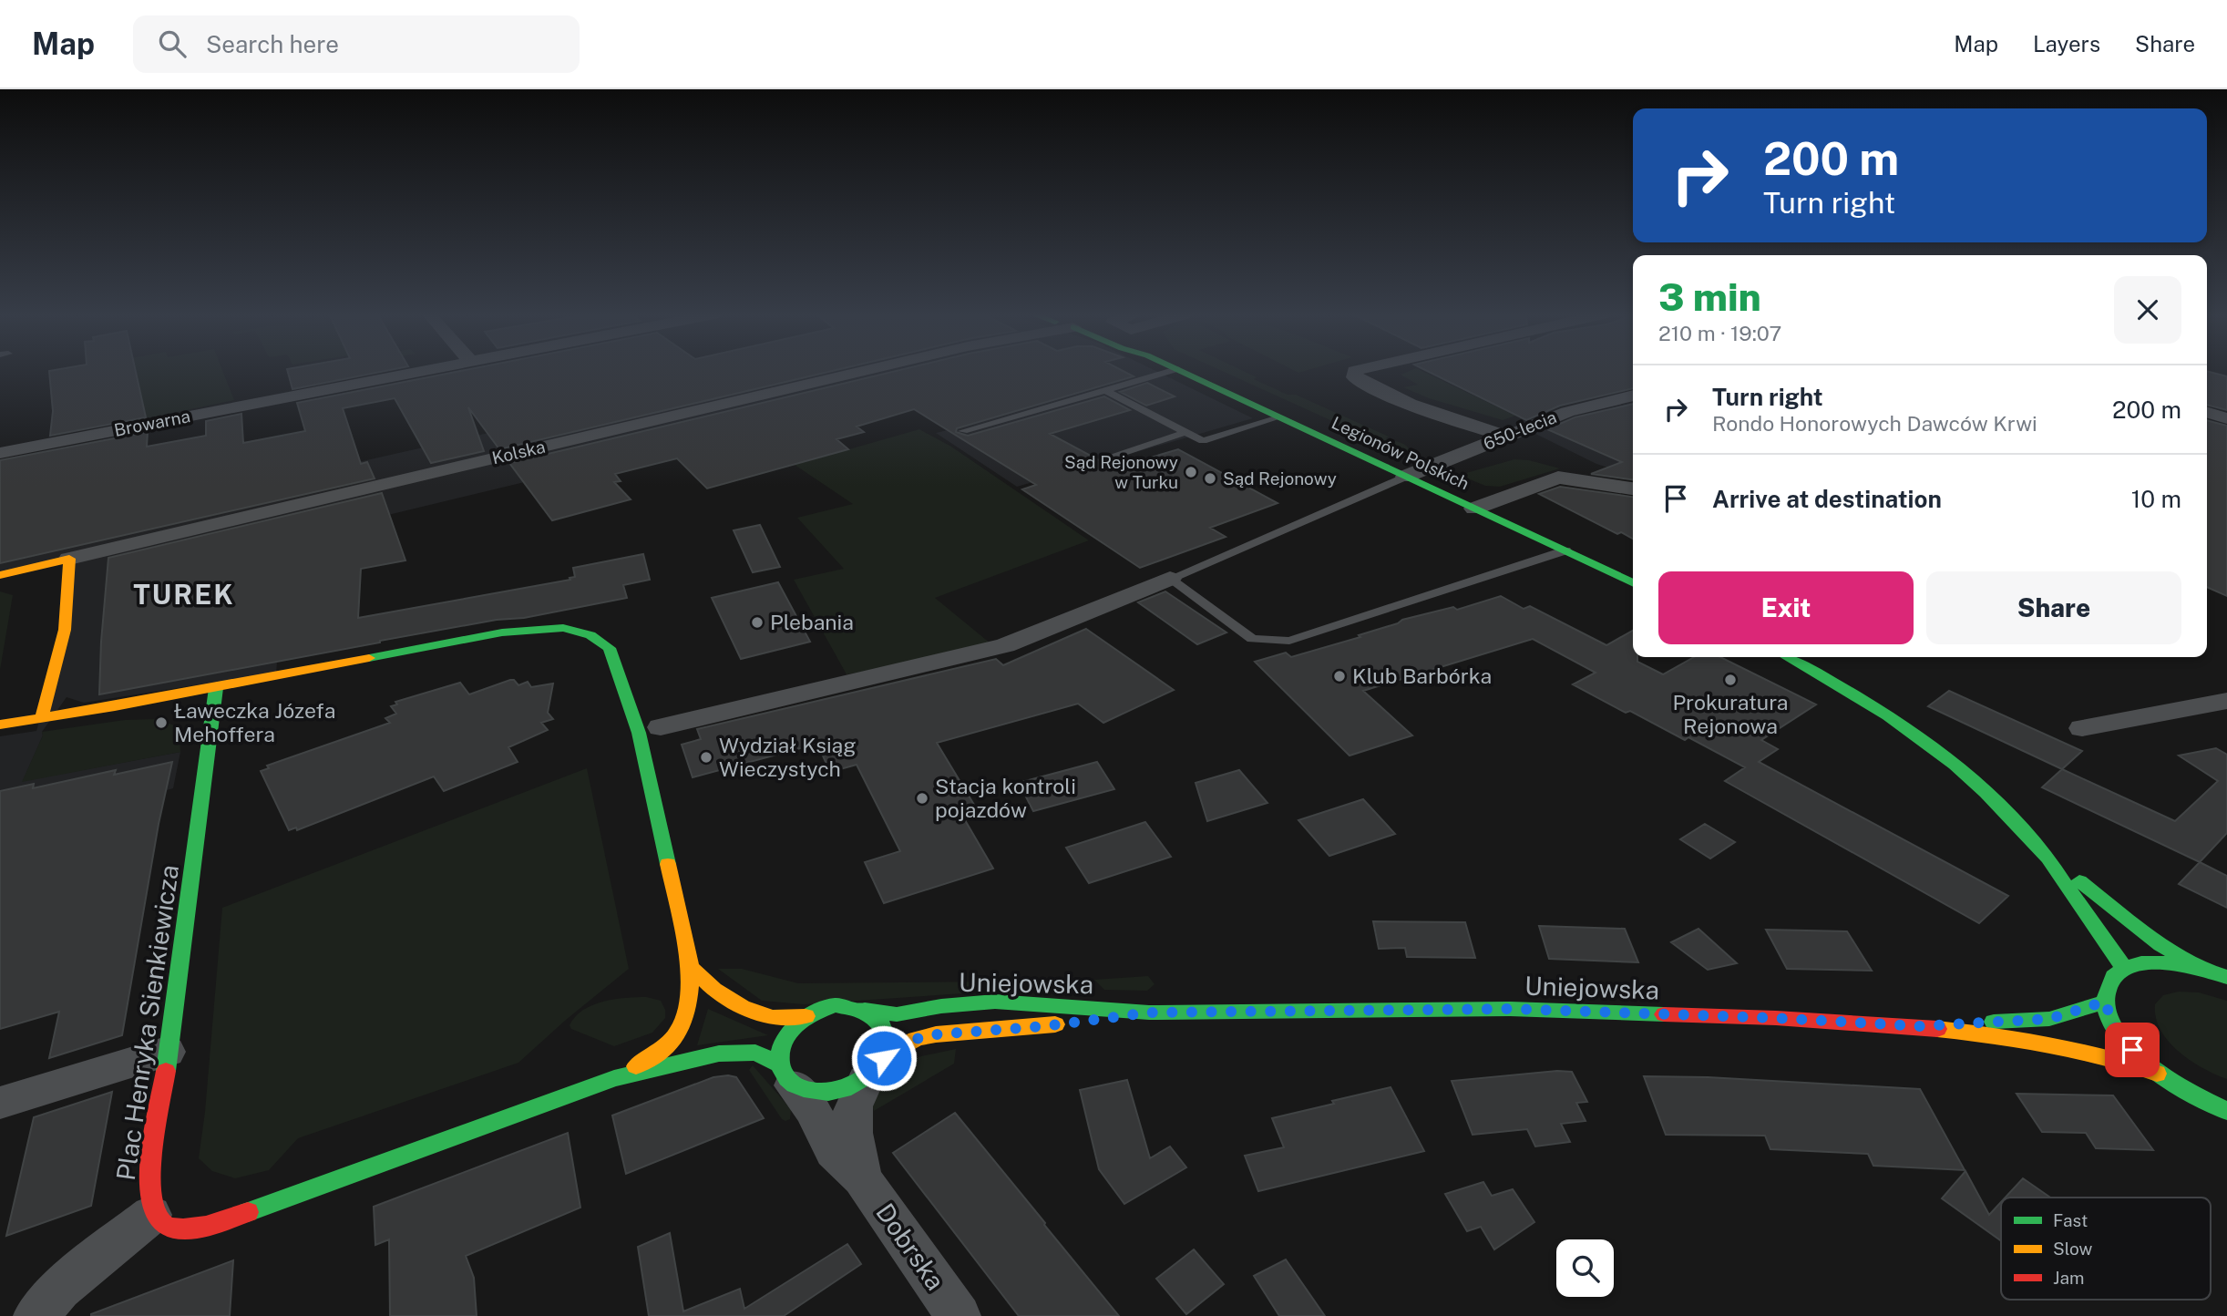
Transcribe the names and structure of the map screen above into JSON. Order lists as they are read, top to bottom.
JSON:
{
  "streets": {
    "street": [
      "Browarna",
      "650-lecia",
      "Kolska",
      "Legionów Polskich",
      "Uniejowska",
      "Plac Henryka Sienkiewicza",
      "Dobrska"
    ]
  },
  "crossings": [
    ["650-lecia", "Legionów Polskich"],
    ["Uniejowska", "Dobrska"]
  ],
  "districts": ["TUREK"],
  "places": [
    "Sąd Rejonowy w Turku",
    "Sąd Rejonowy",
    "Plebania",
    "Klub Barbórka",
    "Prokuratura Rejonowa",
    "Ławeczka Józefa Mehoffera",
    "Wydział Ksiąg Wieczystych",
    "Stacja kontroli pojazdów"
  ],
  "legend": ["Fast", "Slow", "Jam"],
  "page": {
    "header": "Map",
    "search": "Search here",
    "nav": ["Map", "Layers", "Share"],
    "turn": ["200 m", "Turn right"],
    "heading": ["3 min", "210 m · 19:07"],
    "list": [
      {
        "name": "Turn right",
        "note": "Rondo Honorowych Dawców Krwi",
        "value": "200 m"
      },
      {
        "name": "Arrive at destination",
        "value": "10 m"
      }
    ],
    "buttons": ["Exit", "Share"]
  }
}
